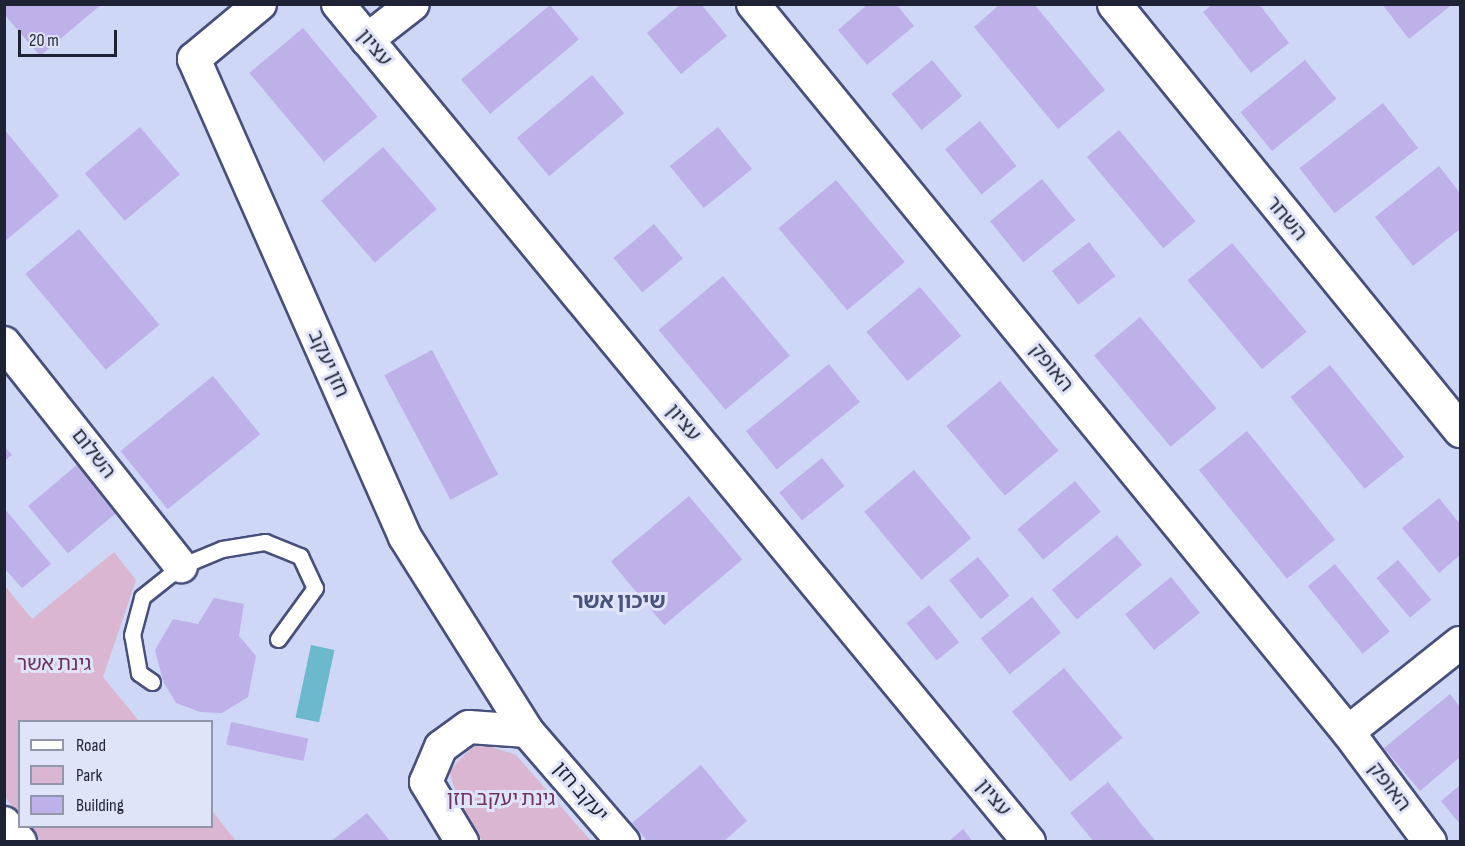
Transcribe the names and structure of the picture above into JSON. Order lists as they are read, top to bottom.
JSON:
{
  "streets": {
    "street": [
      "עציון",
      "השחר",
      "חזן יעקב",
      "האופק",
      "השלום",
      "יעקב חזן"
    ]
  },
  "crossings": [
    ["חזן יעקב", "יעקב חזן"]
  ],
  "districts": ["שיכון אשר"],
  "parks": ["גינת אשר", "גינת יעקב חזן"],
  "legend": ["Road", "Park", "Building"],
  "scale_bar": "20 m"
}
